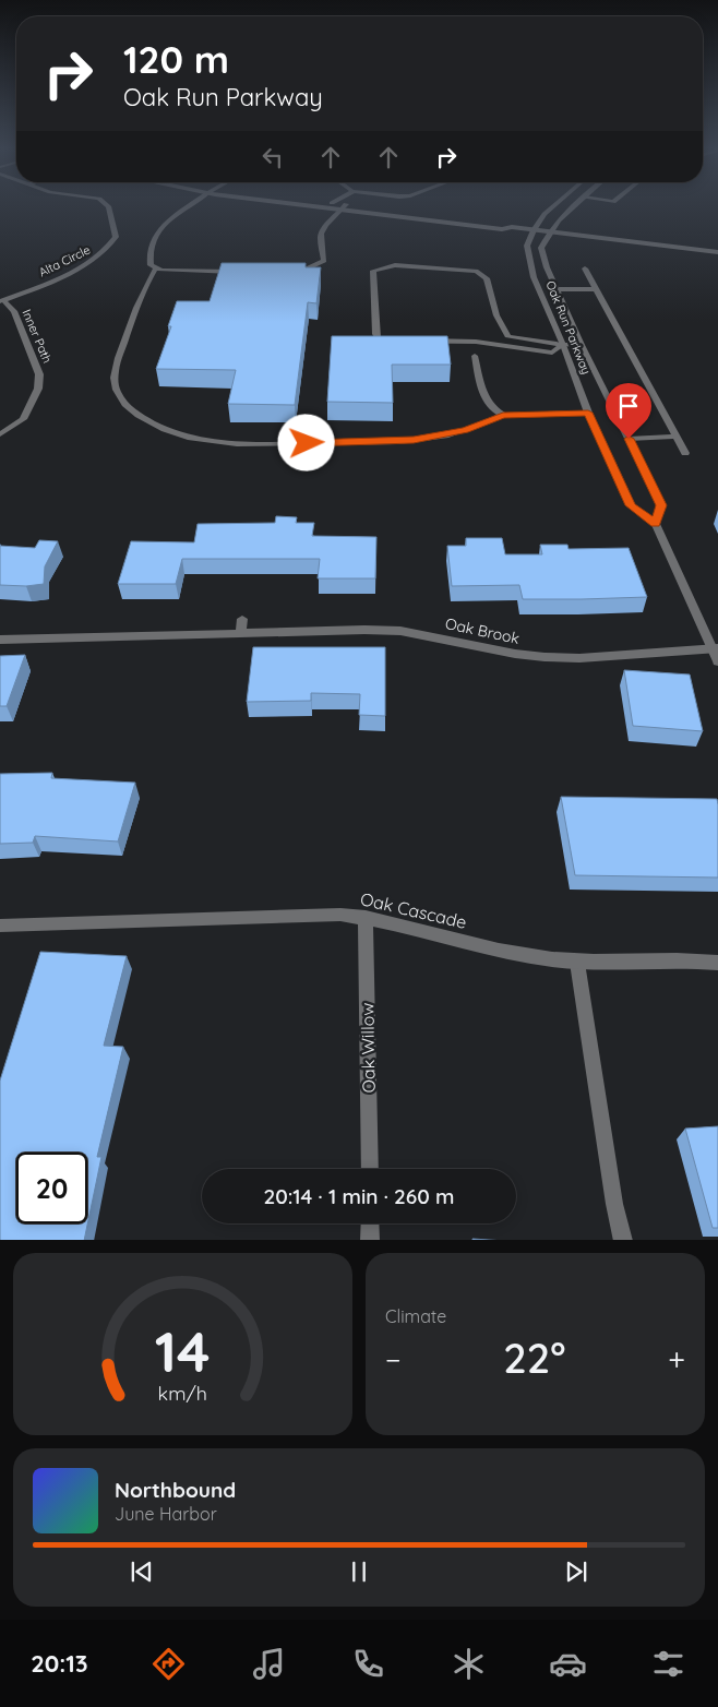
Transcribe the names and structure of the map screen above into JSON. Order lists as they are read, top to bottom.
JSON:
{
  "streets": {
    "street": [
      "Alta Circle",
      "Oak Run Parkway",
      "Inner Path",
      "Oak Brook",
      "Oak Cascade",
      "Oak Willow"
    ]
  },
  "crossings": [
    ["Alta Circle", "Inner Path"],
    ["Oak Run Parkway", "Oak Brook"],
    ["Oak Cascade", "Oak Willow"]
  ],
  "page": {
    "turn": ["120 m", "Oak Run Parkway"],
    "limit": "20",
    "trip": "20:14 · 1 min · 260 m",
    "tile": "Climate",
    "heat": ["−", "22°", "+"],
    "song": ["Northbound", "June Harbor"],
    "tabs": "20:13",
    "gauge": ["14", "km/h"]
  }
}
